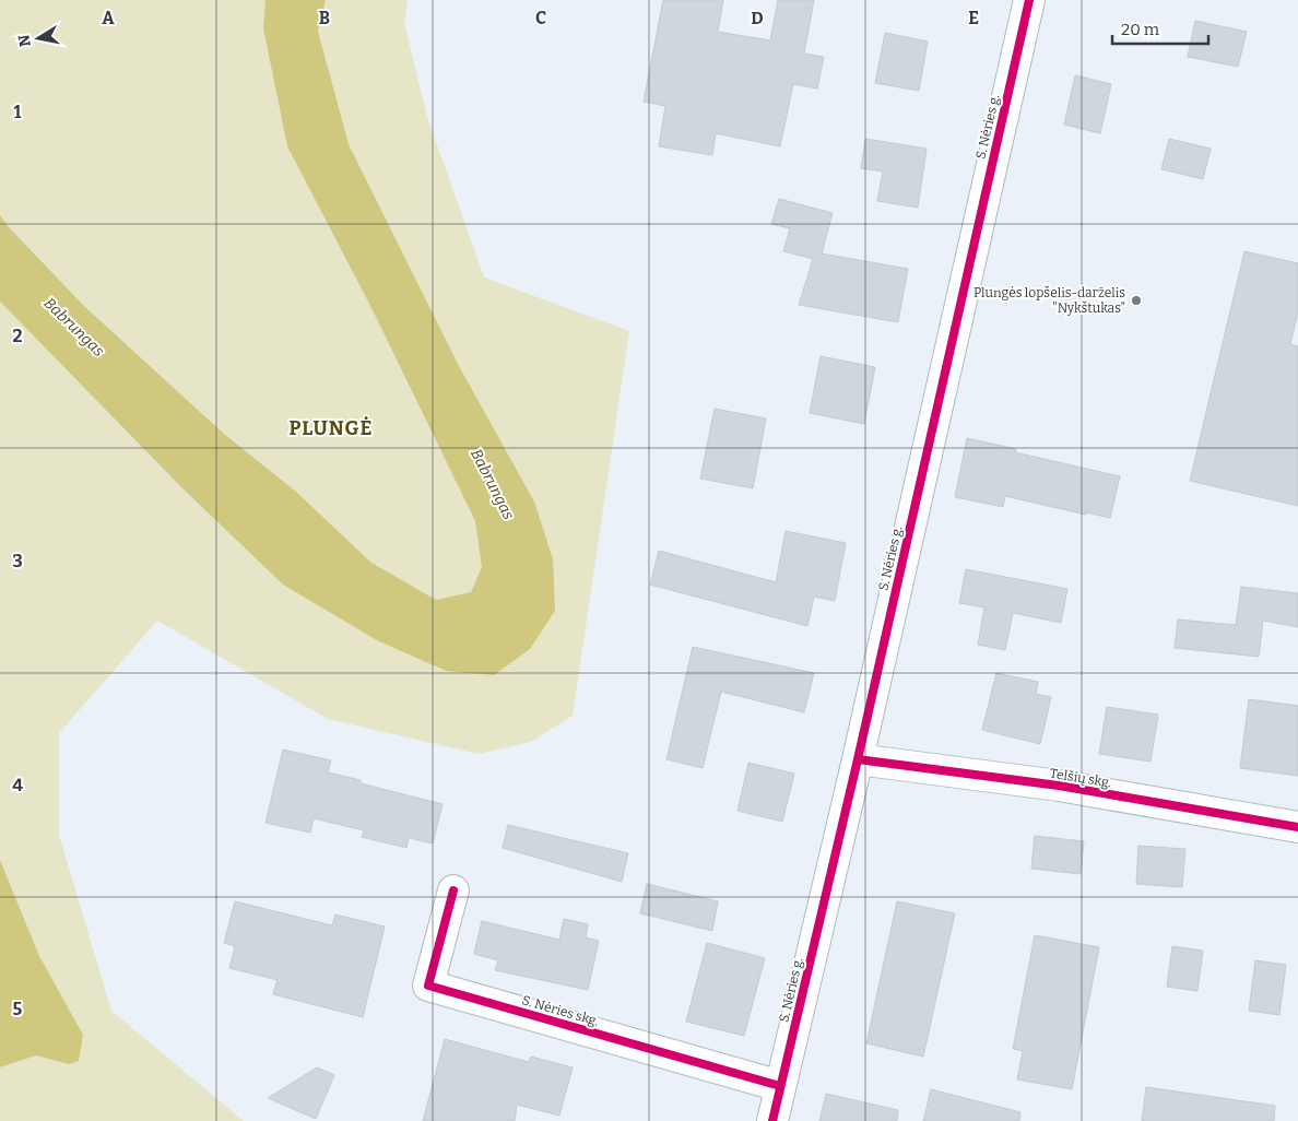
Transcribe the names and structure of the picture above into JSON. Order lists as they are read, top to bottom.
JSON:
{
  "streets": {
    "street": ["S. Nėries g.", "Telšių skg.", "S. Nėries skg."]
  },
  "crossings": [
    ["S. Nėries g.", "Telšių skg."],
    ["S. Nėries g.", "S. Nėries skg."]
  ],
  "districts": ["PLUNGĖ"],
  "water": ["Babrungas"],
  "places": ["Plungės lopšelis-darželis \"Nykštukas\""],
  "scale_bar": "20 m",
  "north": "left",
  "grid": {
    "columns": [
      "A",
      "B",
      "C",
      "D",
      "E"
    ],
    "rows": [
      "1",
      "2",
      "3",
      "4",
      "5"
    ]
  }
}
